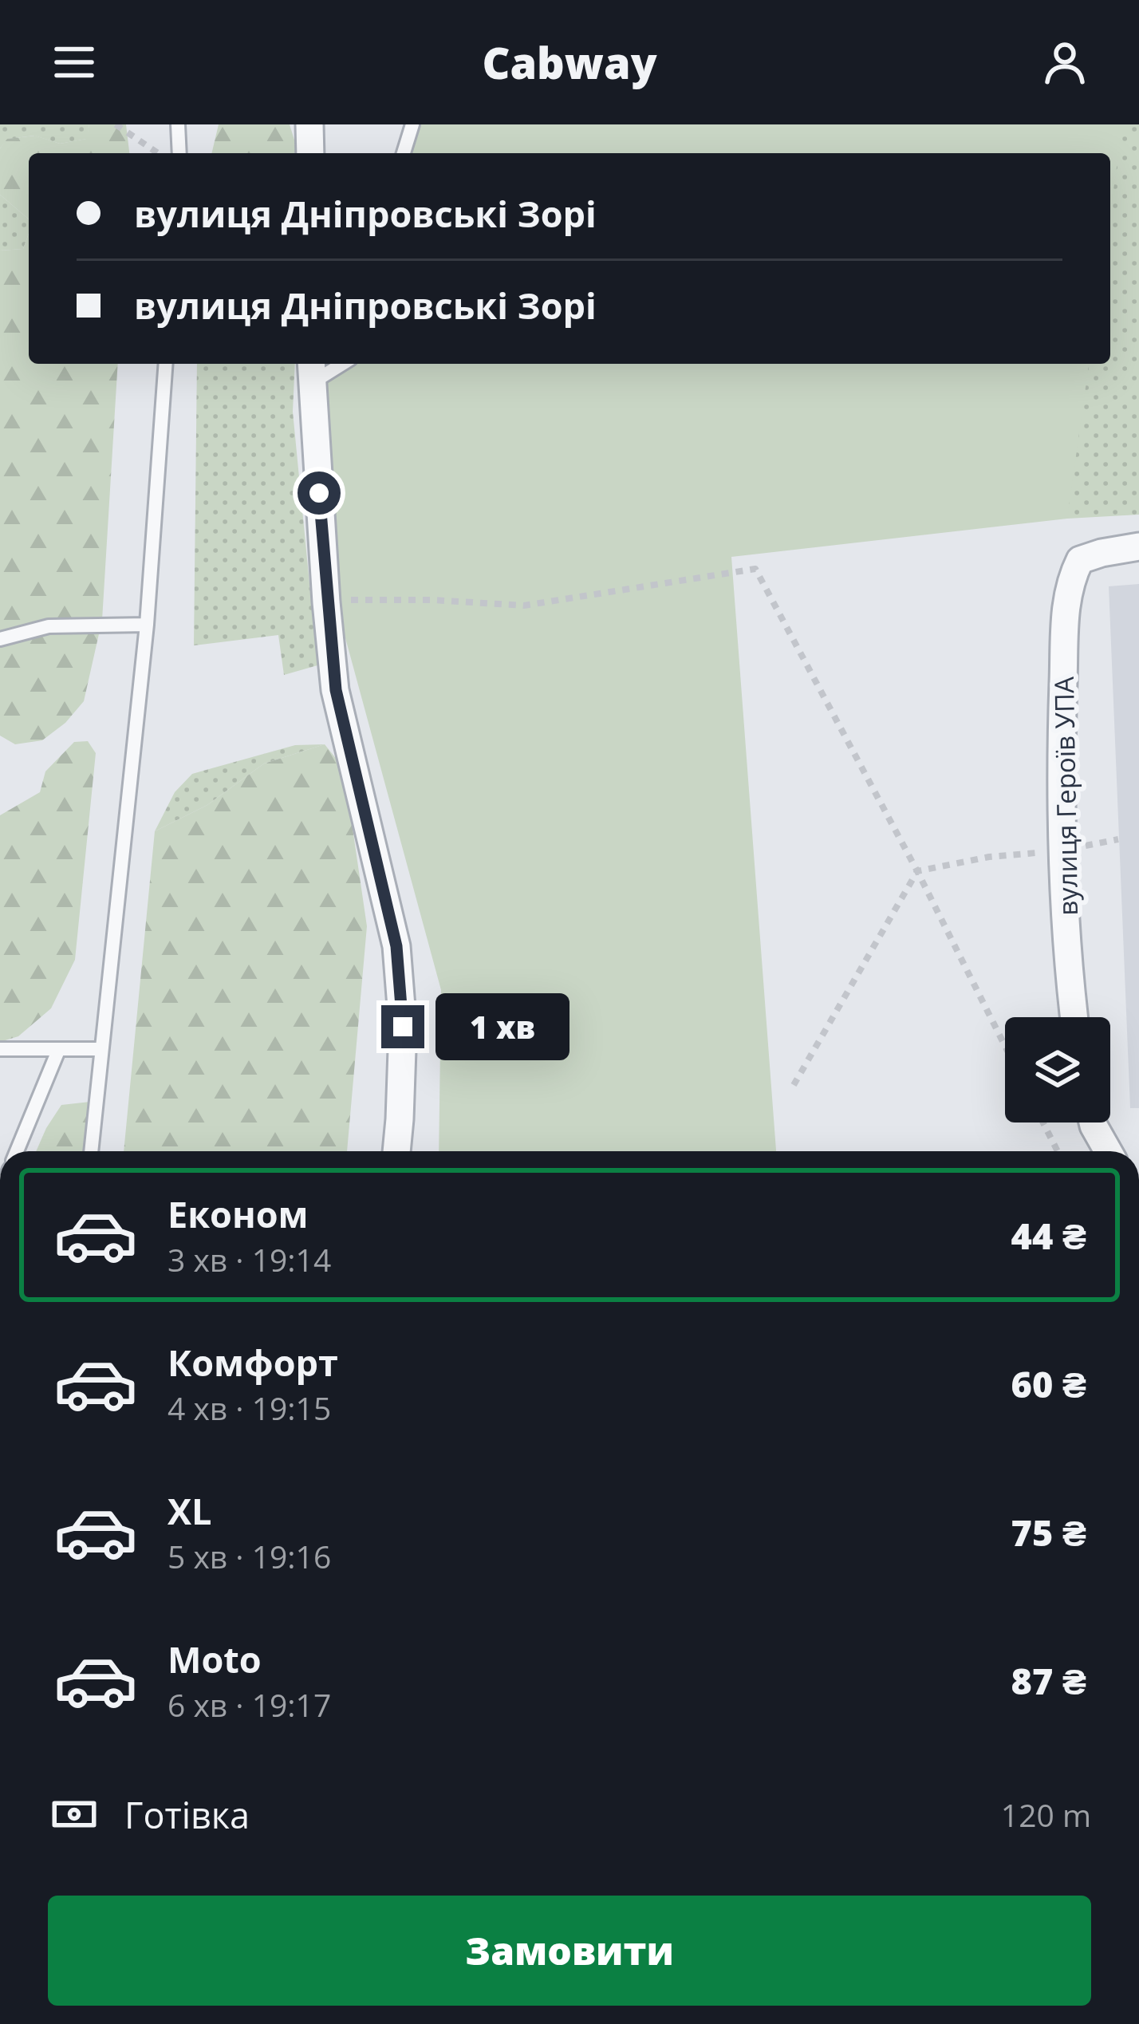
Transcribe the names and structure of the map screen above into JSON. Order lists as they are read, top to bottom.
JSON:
{
  "streets": {
    "street": ["вулиця Героїв УПА"]
  },
  "page": {
    "header": "Cabway",
    "banner": ["вулиця Дніпровські Зорі", "вулиця Дніпровські Зорі"],
    "bubble": "1 хв",
    "list": [
      {
        "name": "Економ",
        "note": "3 хв · 19:14",
        "value": "44 ₴"
      },
      {
        "name": "Комфорт",
        "note": "4 хв · 19:15",
        "value": "60 ₴"
      },
      {
        "name": "XL",
        "note": "5 хв · 19:16",
        "value": "75 ₴"
      },
      {
        "name": "Moto",
        "note": "6 хв · 19:17",
        "value": "87 ₴"
      }
    ],
    "pay": ["Готівка", "120 m"],
    "buttons": "Замовити"
  }
}
